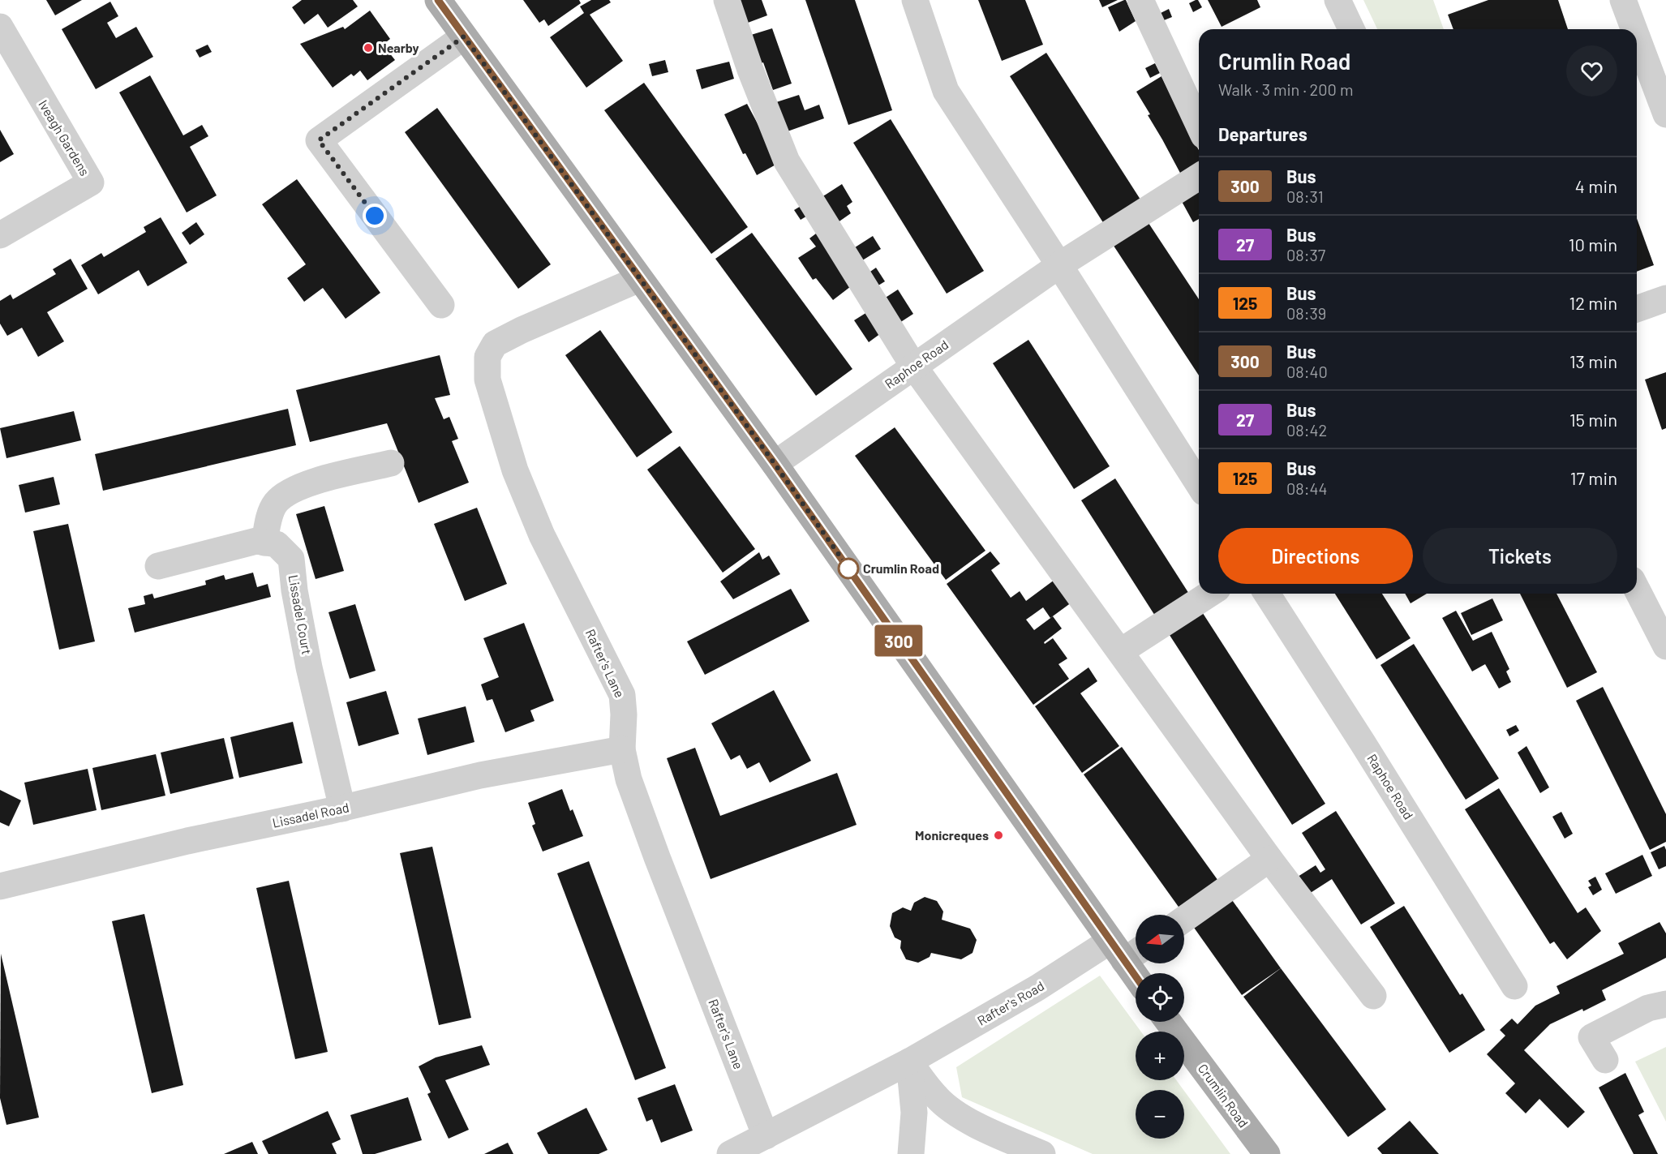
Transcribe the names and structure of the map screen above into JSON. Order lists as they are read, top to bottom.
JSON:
{
  "streets": {
    "main road": ["Crumlin Road"],
    "street": [
      "Iveagh Gardens",
      "Raphoe Road",
      "Lissadel Court",
      "Rafter's Lane",
      "Lissadel Road",
      "Rafter's Road"
    ]
  },
  "crossings": [
    ["Lissadel Court", "Lissadel Road"],
    ["Rafter's Lane", "Lissadel Road"],
    ["Rafter's Lane", "Rafter's Road"]
  ],
  "places": ["Nearby", "Crumlin Road", "Monicreques"],
  "lines": ["bus line 300"],
  "north": "left",
  "page": {
    "on_map": "300",
    "heading": [
      ["Crumlin Road", "Walk · 3 min · 200 m"],
      "Departures"
    ],
    "list": [
      {
        "mark": "300",
        "name": "Bus",
        "note": "08:31",
        "value": "4 min"
      },
      {
        "mark": "27",
        "name": "Bus",
        "note": "08:37",
        "value": "10 min"
      },
      {
        "mark": "125",
        "name": "Bus",
        "note": "08:39",
        "value": "12 min"
      },
      {
        "mark": "300",
        "name": "Bus",
        "note": "08:40",
        "value": "13 min"
      },
      {
        "mark": "27",
        "name": "Bus",
        "note": "08:42",
        "value": "15 min"
      },
      {
        "mark": "125",
        "name": "Bus",
        "note": "08:44",
        "value": "17 min"
      }
    ],
    "buttons": ["Directions", "Tickets"],
    "map_buttons": ["+", "−"]
  }
}
